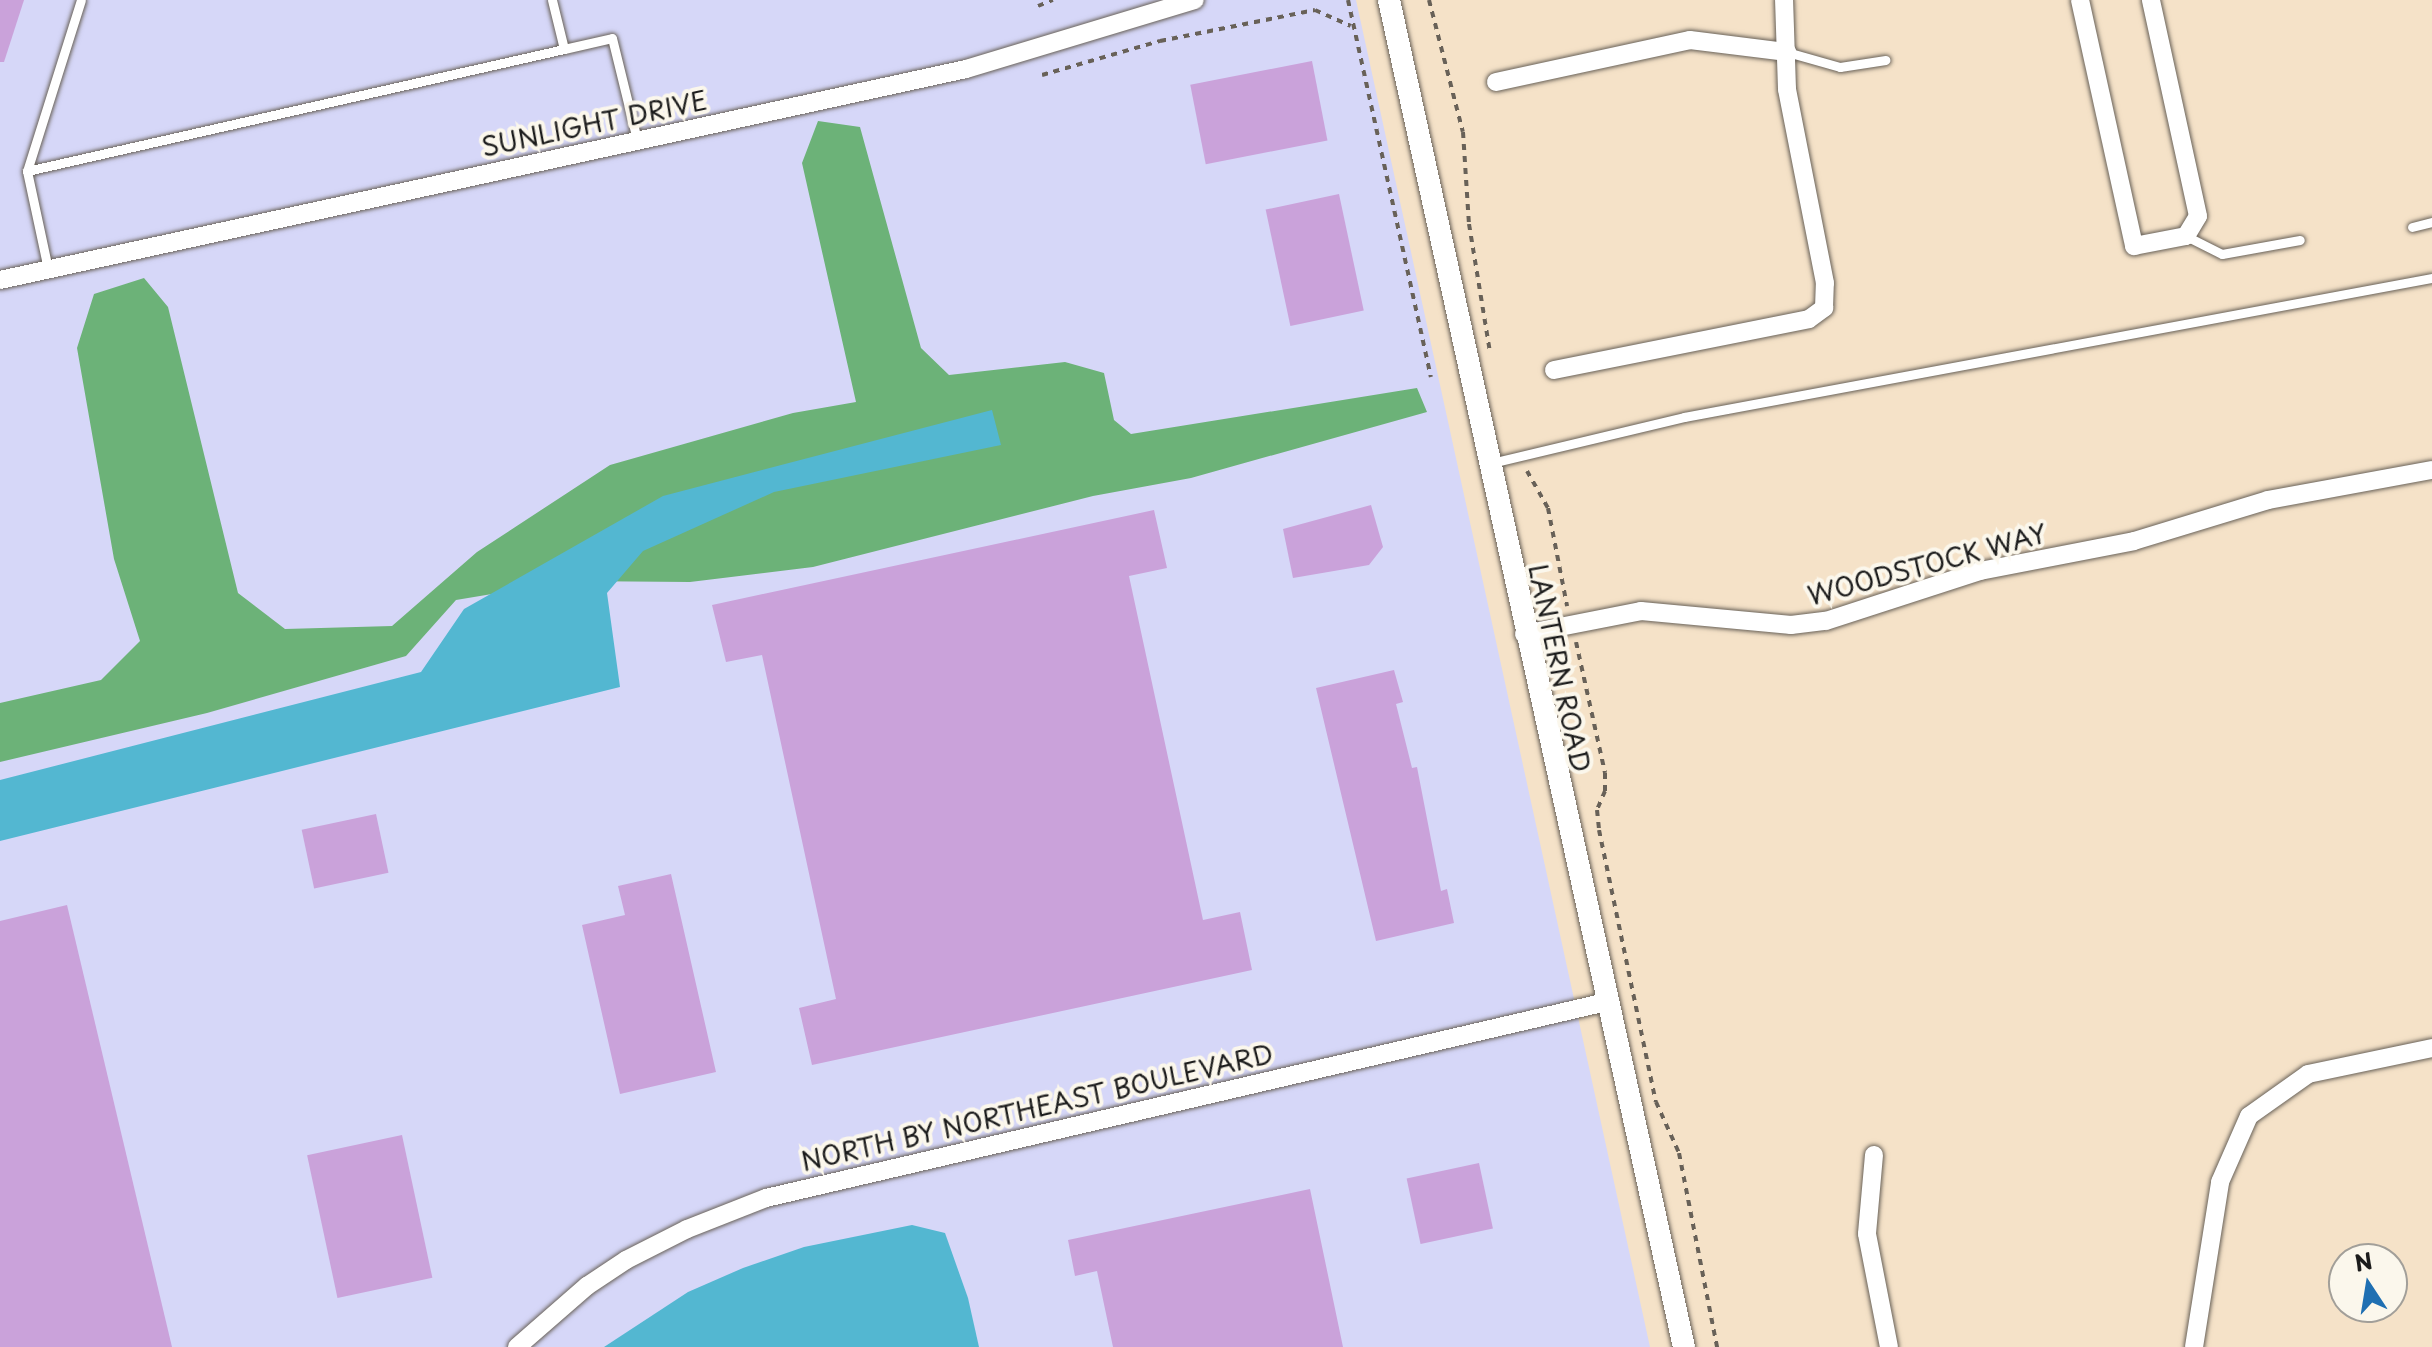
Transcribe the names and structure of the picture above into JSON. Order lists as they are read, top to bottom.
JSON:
{
  "streets": {
    "street": [
      "SUNLIGHT DRIVE",
      "WOODSTOCK WAY",
      "LANTERN ROAD",
      "NORTH BY NORTHEAST BOULEVARD"
    ]
  },
  "crossings": [
    ["WOODSTOCK WAY", "LANTERN ROAD"],
    ["LANTERN ROAD", "NORTH BY NORTHEAST BOULEVARD"]
  ],
  "north": "top"
}
